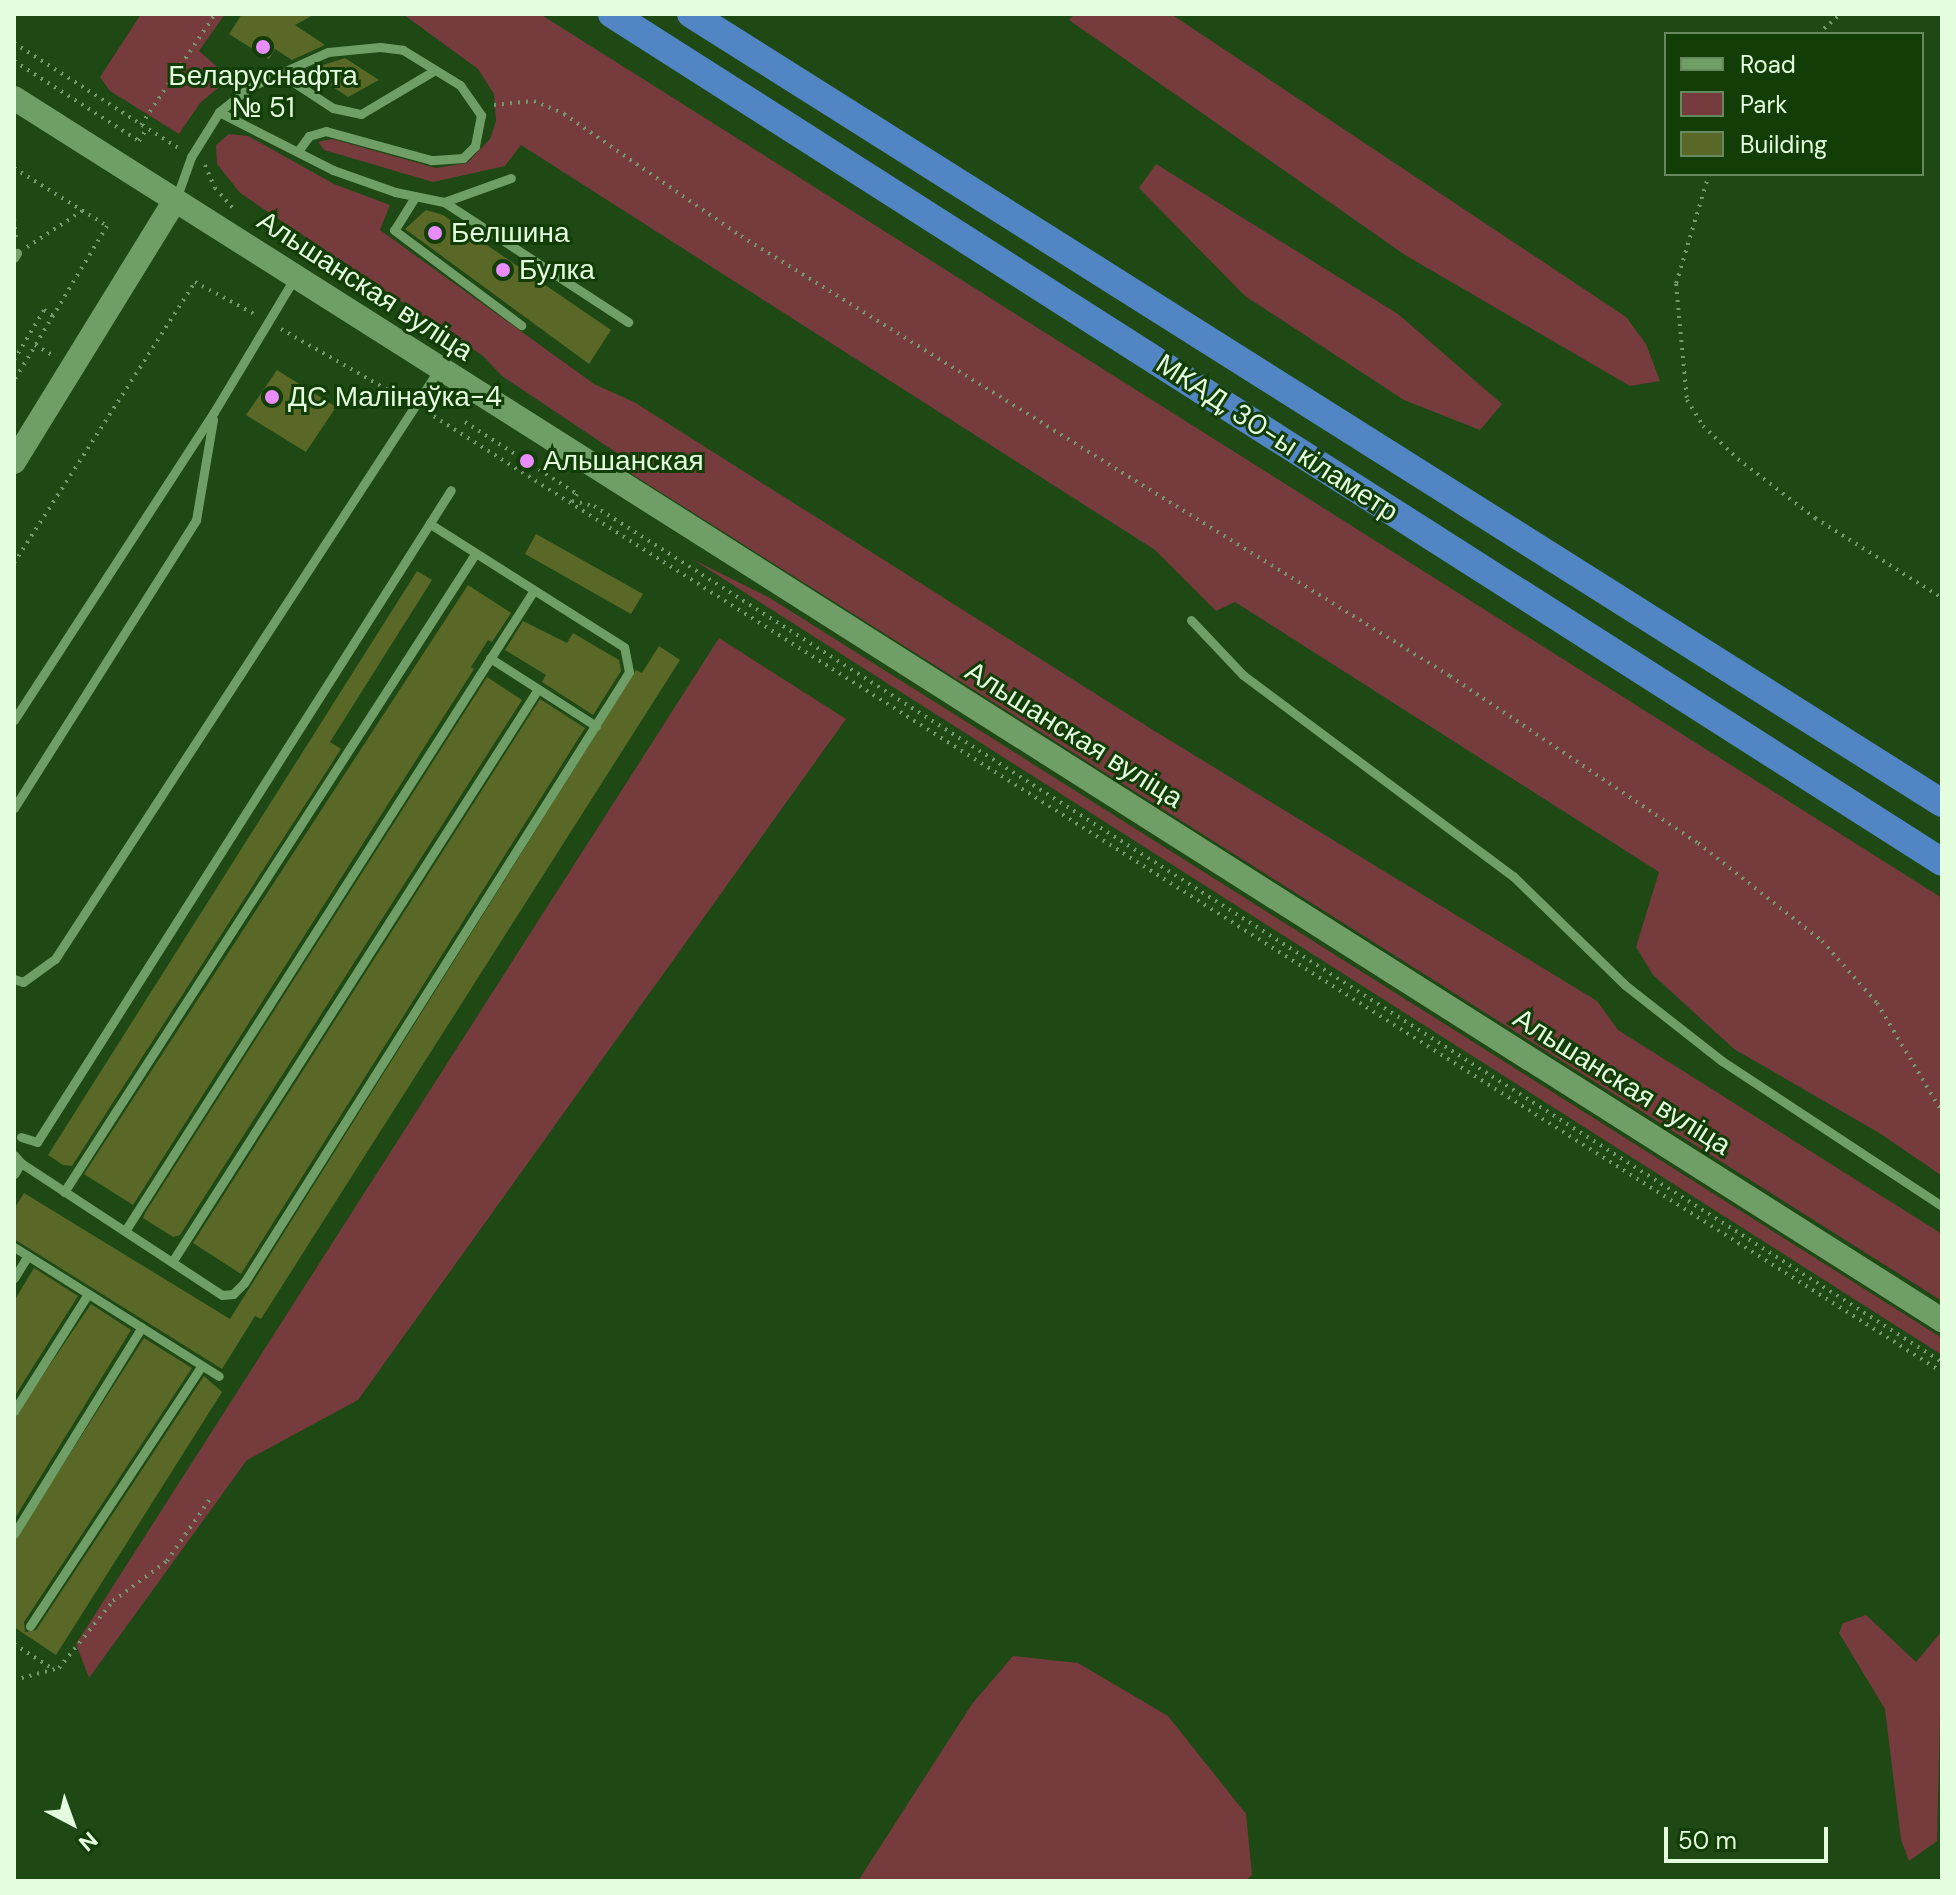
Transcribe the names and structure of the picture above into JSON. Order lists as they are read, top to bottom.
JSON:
{
  "streets": {
    "highway": ["МКАД, 30-ы кіламетр"],
    "main road": ["Альшанская вуліца"]
  },
  "places": [
    "Беларуснафта № 51",
    "Белшина",
    "Булка",
    "ДС Малінаўка-4",
    "Альшанская"
  ],
  "legend": ["Road", "Park", "Building"],
  "scale_bar": "50 m",
  "north": "bottom right"
}
